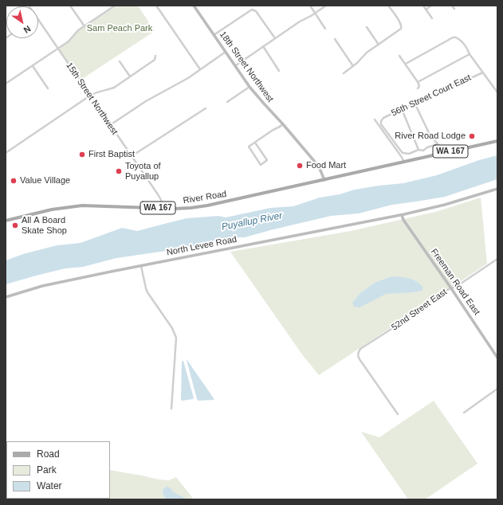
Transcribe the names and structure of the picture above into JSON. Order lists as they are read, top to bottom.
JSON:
{
  "streets": {
    "main road": ["WA 167", "River Road"],
    "street": [
      "18th Street Northwest",
      "56th Street Court East",
      "15th Street Northwest",
      "North Levee Road",
      "Freeman Road East",
      "52nd Street East"
    ]
  },
  "crossings": [
    ["18th Street Northwest", "River Road"],
    ["15th Street Northwest", "River Road"],
    ["WA 167", "River Road"],
    ["North Levee Road", "Freeman Road East"],
    ["Freeman Road East", "52nd Street East"]
  ],
  "water": ["Puyallup River"],
  "parks": ["Sam Peach Park"],
  "places": [
    "River Road Lodge",
    "First Baptist",
    "Food Mart",
    "Toyota of Puyallup",
    "Value Village",
    "All A Board Skate Shop"
  ],
  "legend": ["Road", "Park", "Water"],
  "north": "bottom right"
}
